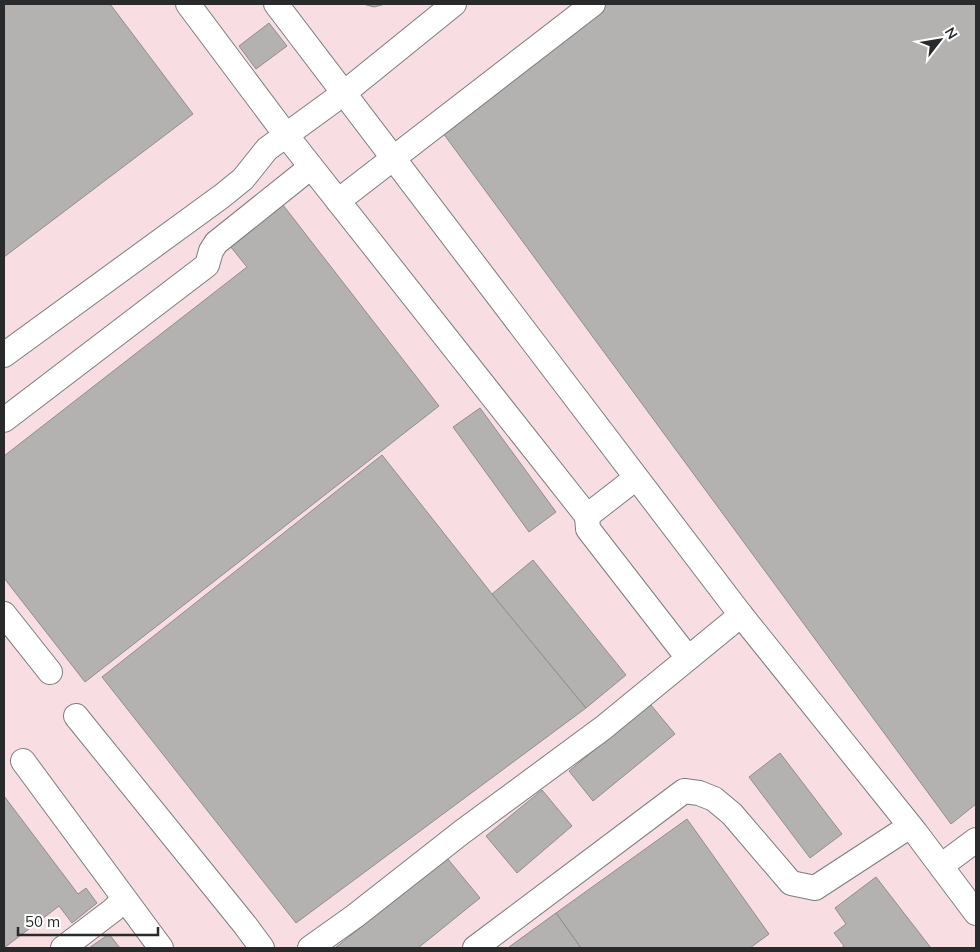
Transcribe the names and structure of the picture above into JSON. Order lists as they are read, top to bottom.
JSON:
{
  "scale_bar": "50 m",
  "north": "top right"
}
